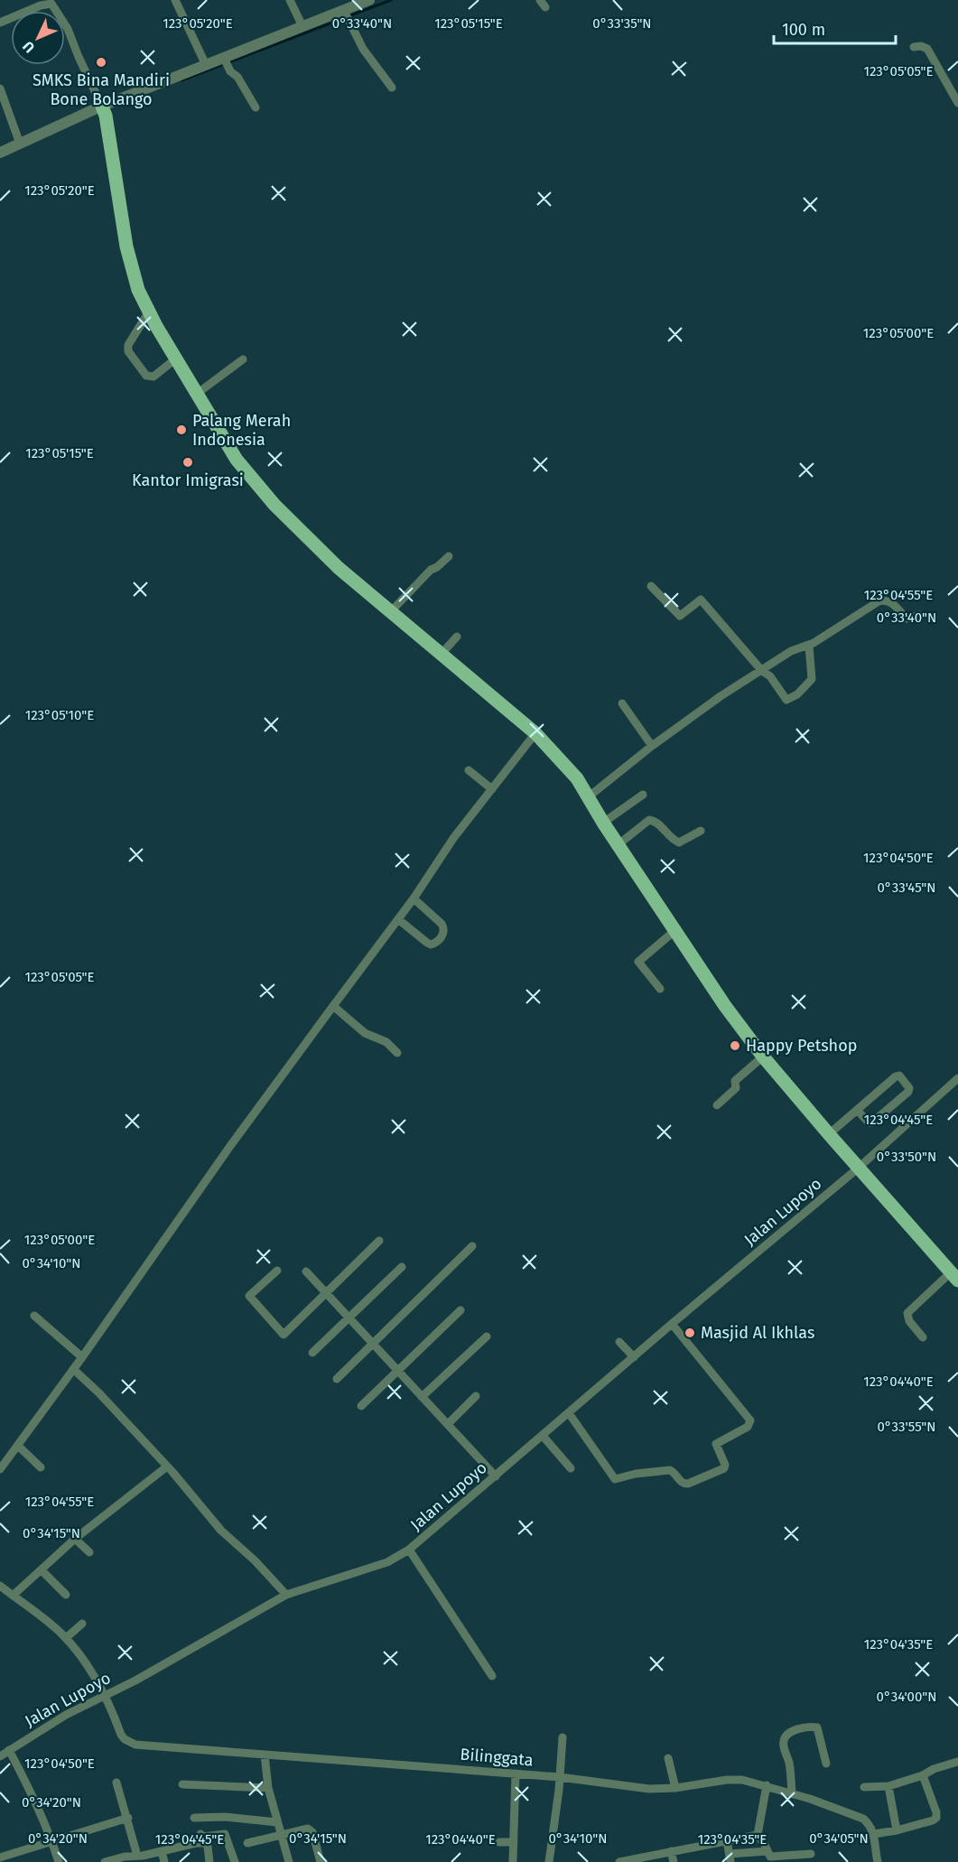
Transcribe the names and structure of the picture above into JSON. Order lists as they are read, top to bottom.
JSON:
{
  "streets": {
    "street": ["Jalan Lupoyo", "Bilinggata"]
  },
  "crossings": [
    ["Jalan Lupoyo", "Bilinggata"]
  ],
  "places": [
    "SMKS Bina Mandiri Bone Bolango",
    "Palang Merah Indonesia",
    "Kantor Imigrasi",
    "Happy Petshop",
    "Masjid Al Ikhlas"
  ],
  "scale_bar": "100 m",
  "north": "bottom left",
  "coordinates": [
    "123°05'20\"E",
    "123°05'15\"E",
    "0°33'40\"N",
    "0°33'35\"N",
    "123°05'05\"E",
    "123°05'00\"E",
    "123°04'55\"E",
    "123°05'10\"E",
    "123°04'50\"E",
    "0°33'45\"N",
    "123°04'45\"E",
    "0°33'50\"N",
    "0°34'10\"N",
    "123°04'40\"E",
    "0°33'55\"N",
    "0°34'15\"N",
    "123°04'35\"E",
    "0°34'00\"N",
    "0°34'20\"N",
    "0°34'05\"N"
  ]
}
